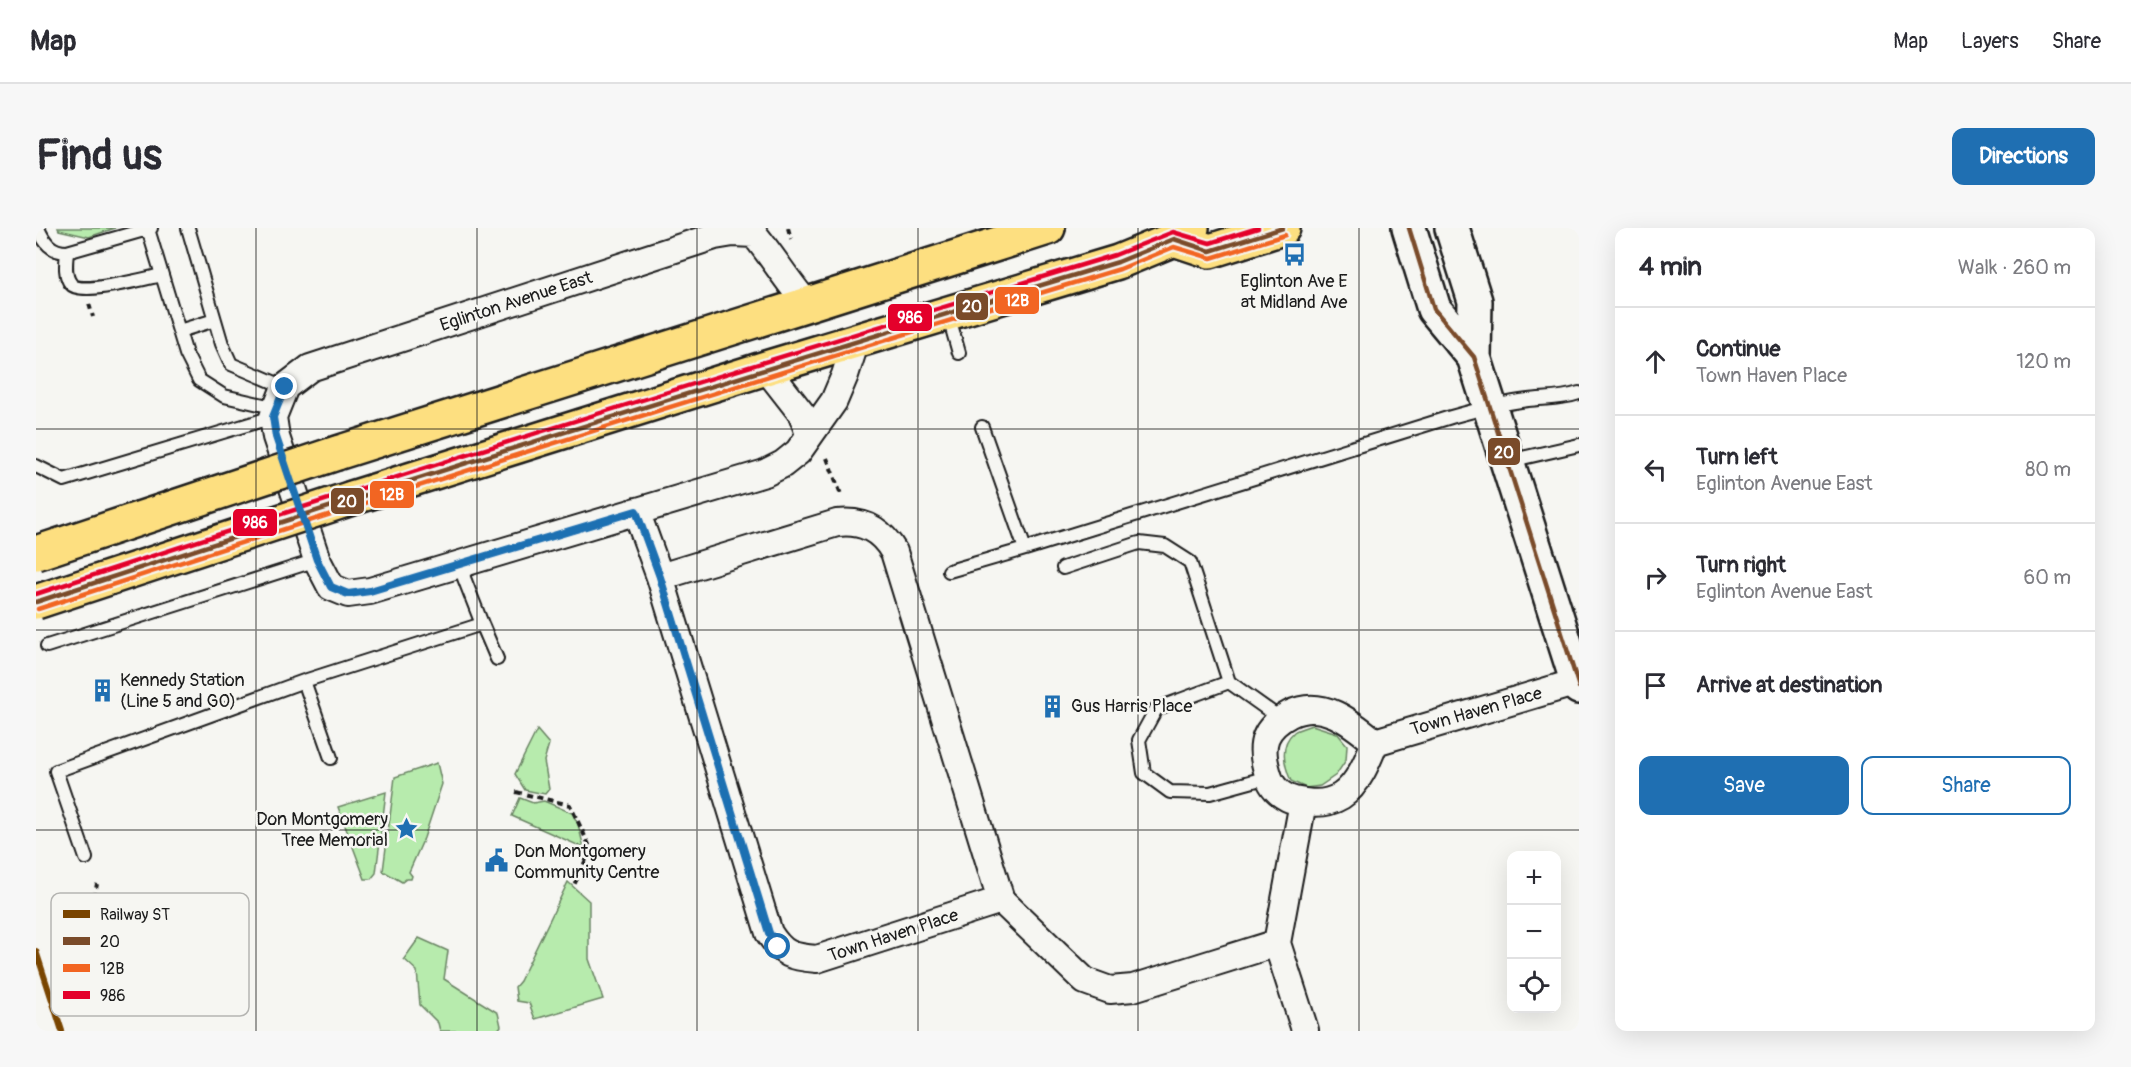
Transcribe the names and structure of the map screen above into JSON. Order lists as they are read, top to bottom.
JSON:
{
  "streets": {
    "street": ["Eglinton Avenue East", "Town Haven Place"]
  },
  "places": {
    "bus stop": ["Eglinton Ave E at Midland Ave"],
    "building": ["Kennedy Station (Line 5 and GO)", "Gus Harris Place"],
    "place": ["Don Montgomery Tree Memorial"],
    "public building": ["Don Montgomery Community Centre"]
  },
  "lines": [
    "transit line 20",
    "transit line 986",
    "transit line 12B",
    "rail line ST"
  ],
  "legend": [
    "Railway ST",
    "20",
    "12B",
    "986"
  ],
  "page": {
    "header": "Map",
    "nav": ["Map", "Layers", "Share"],
    "buttons": [
      "Directions",
      ["Save", "Share"]
    ],
    "title": "Find us",
    "heading": ["4 min", "Walk · 260 m"],
    "list": [
      ["Continue", "Town Haven Place", "120 m"],
      ["Turn left", "Eglinton Avenue East", "80 m"],
      ["Turn right", "Eglinton Avenue East", "60 m"],
      "Arrive at destination"
    ],
    "map_buttons": ["+", "−"]
  }
}
